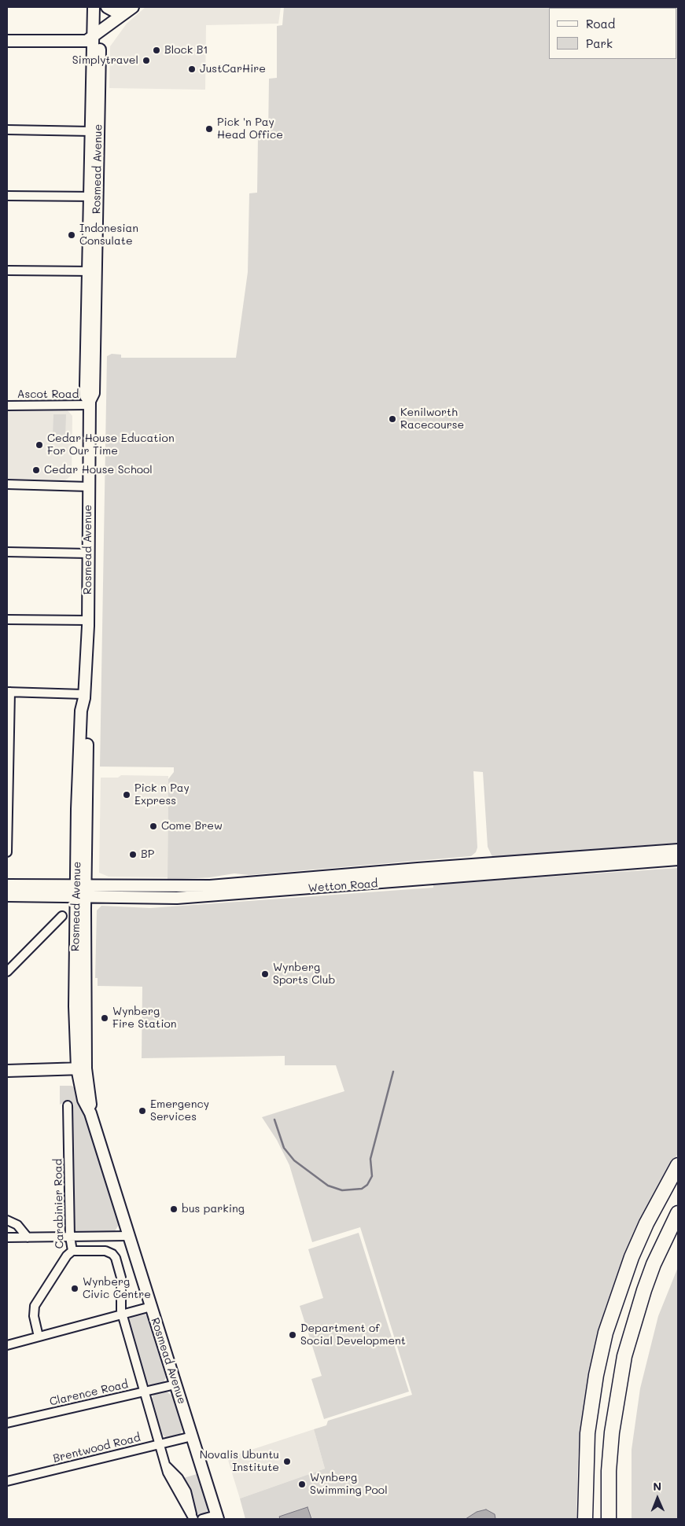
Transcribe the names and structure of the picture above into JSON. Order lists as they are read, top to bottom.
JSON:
{
  "streets": {
    "main road": ["Rosmead Avenue", "Wetton Road"],
    "street": [
      "Ascot Road",
      "Carabinier Road",
      "Clarence Road",
      "Brentwood Road"
    ]
  },
  "crossings": [
    ["Rosmead Avenue", "Ascot Road"],
    ["Rosmead Avenue", "Wetton Road"],
    ["Rosmead Avenue", "Clarence Road"],
    ["Rosmead Avenue", "Brentwood Road"]
  ],
  "places": [
    "Block B1",
    "Simplytravel",
    "JustCarHire",
    "Pick 'n Pay Head Office",
    "Indonesian Consulate",
    "Kenilworth Racecourse",
    "Cedar House Education For Our Time",
    "Cedar House School",
    "Pick n Pay Express",
    "Come Brew",
    "BP",
    "Wynberg Sports Club",
    "Wynberg Fire Station",
    "Emergency Services",
    "bus parking",
    "Wynberg Civic Centre",
    "Department of Social Development",
    "Novalis Ubuntu Institute",
    "Wynberg Swimming Pool"
  ],
  "legend": ["Road", "Park"],
  "north": "top"
}
